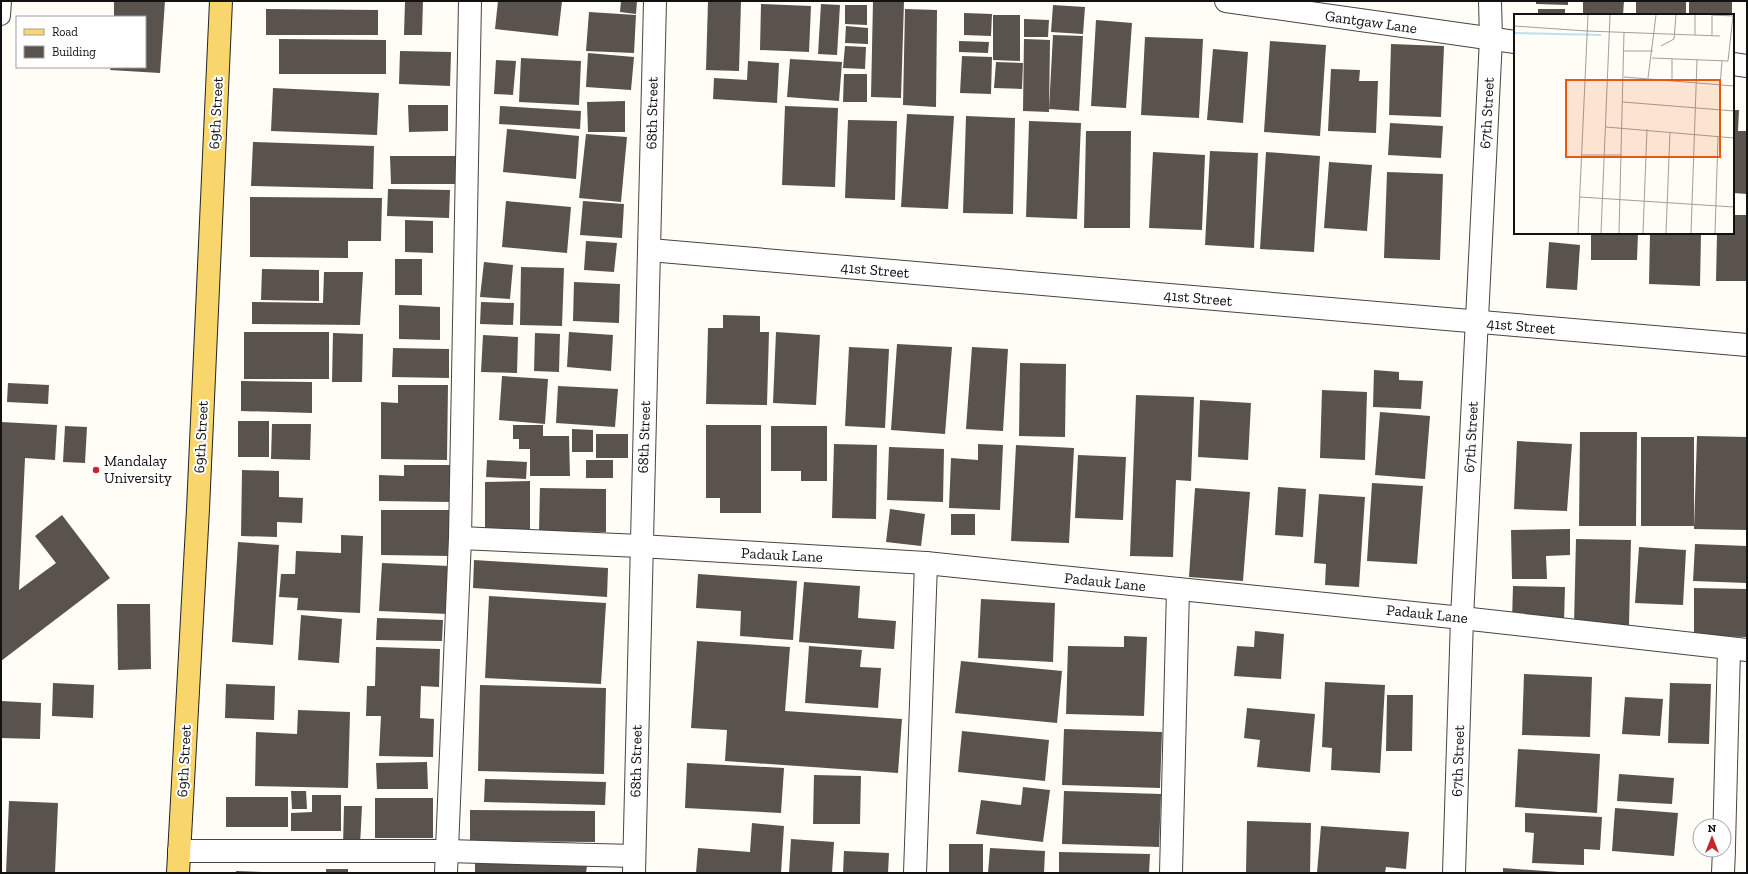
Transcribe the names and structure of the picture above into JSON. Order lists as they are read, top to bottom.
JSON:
{
  "streets": {
    "main road": ["69th Street"],
    "street": [
      "Gantgaw Lane",
      "68th Street",
      "67th Street",
      "41st Street",
      "Padauk Lane"
    ]
  },
  "crossings": [
    ["Gantgaw Lane", "67th Street"],
    ["68th Street", "41st Street"],
    ["68th Street", "Padauk Lane"],
    ["67th Street", "41st Street"],
    ["67th Street", "Padauk Lane"]
  ],
  "places": ["Mandalay University"],
  "legend": ["Road", "Building"],
  "north": "top"
}
